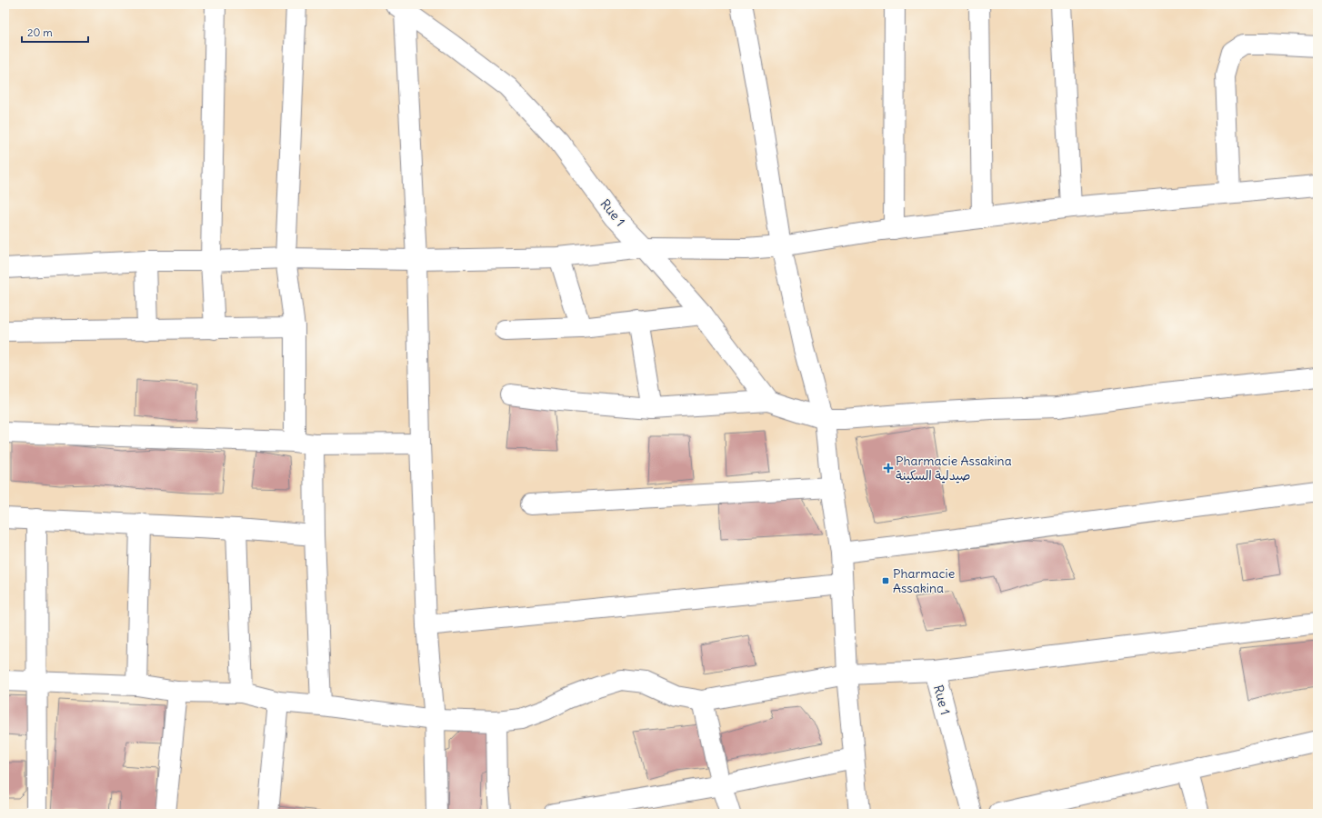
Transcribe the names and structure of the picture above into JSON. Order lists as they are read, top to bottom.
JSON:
{
  "streets": {
    "street": ["Rue 1"]
  },
  "places": {
    "health": ["Pharmacie Assakina صيدلية السكينة"],
    "transit": ["Pharmacie Assakina"]
  },
  "scale_bar": "20 m"
}
